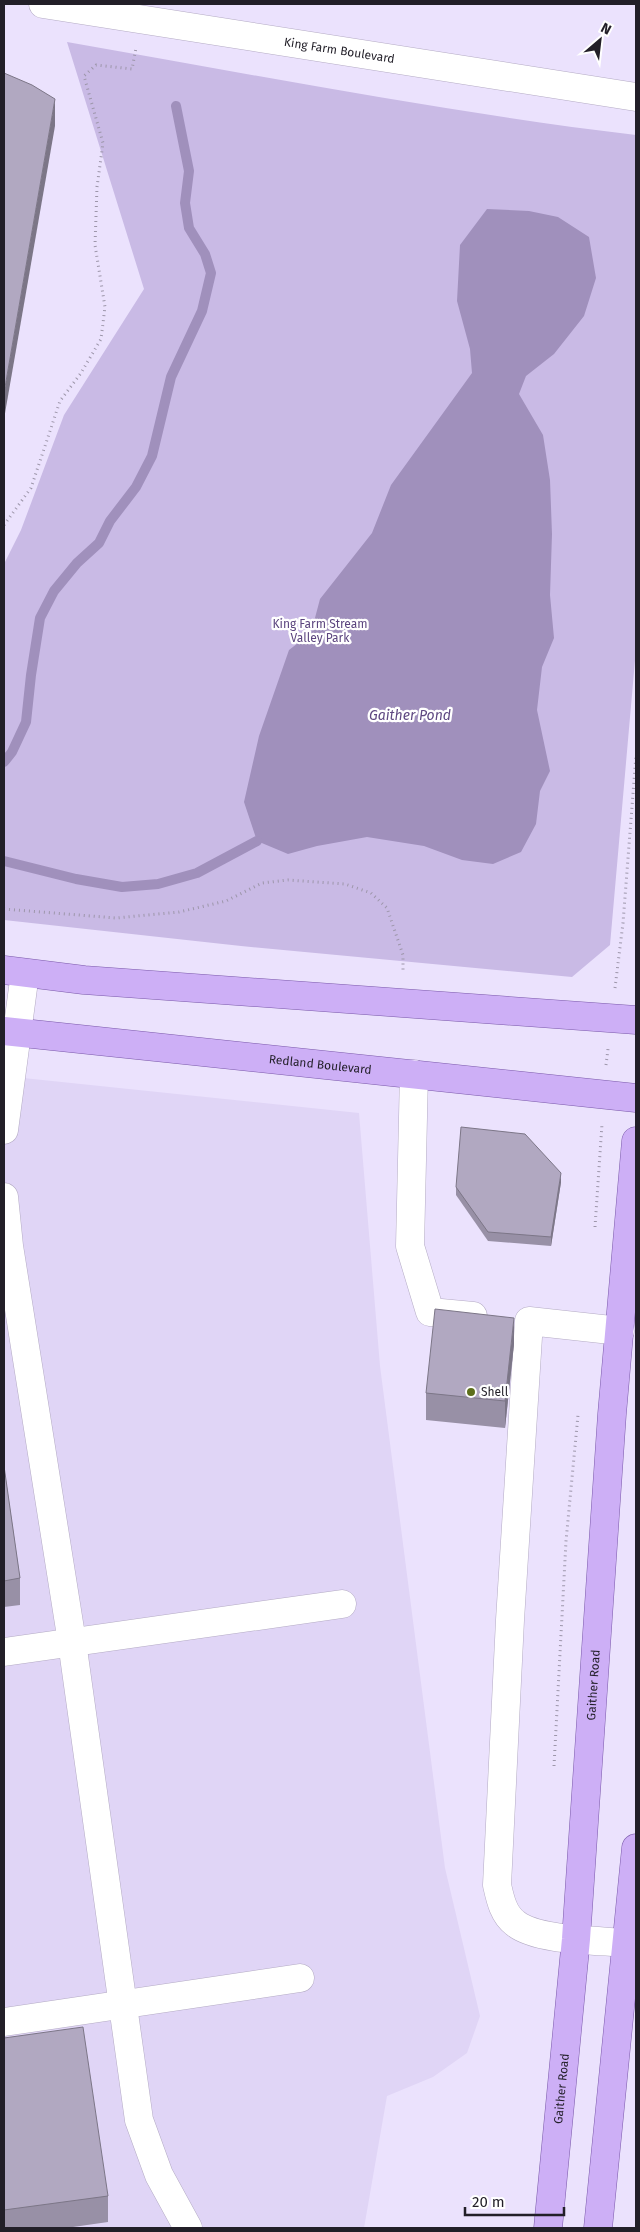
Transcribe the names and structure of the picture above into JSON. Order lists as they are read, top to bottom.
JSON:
{
  "streets": {
    "main road": ["Redland Boulevard", "Gaither Road"],
    "street": ["King Farm Boulevard"]
  },
  "water": ["Gaither Pond"],
  "parks": ["King Farm Stream Valley Park"],
  "places": ["Shell"],
  "scale_bar": "20 m",
  "north": "top right"
}
